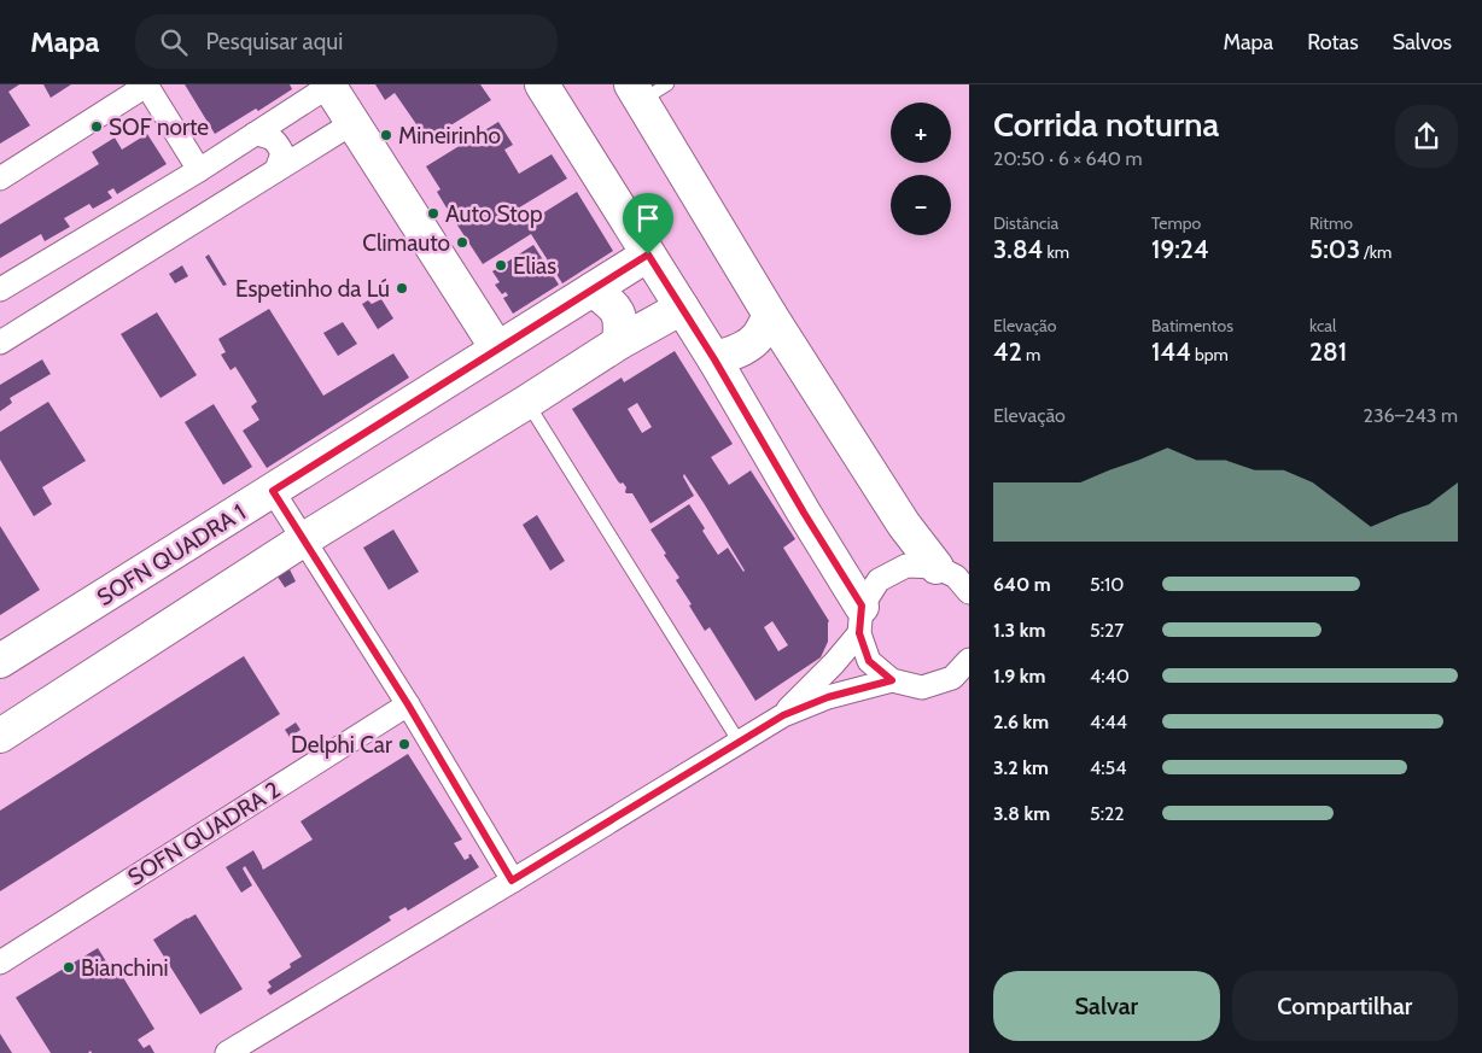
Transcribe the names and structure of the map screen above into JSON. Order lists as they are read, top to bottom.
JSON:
{
  "streets": {
    "street": ["SOFN QUADRA 1", "SOFN QUADRA 2"]
  },
  "places": [
    "SOF norte",
    "Mineirinho",
    "Auto Stop",
    "Climauto",
    "Elias",
    "Espetinho da Lú",
    "Delphi Car",
    "Bianchini"
  ],
  "page": {
    "header": "Mapa",
    "search": "Pesquisar aqui",
    "nav": ["Mapa", "Rotas", "Salvos"],
    "heading": ["Corrida noturna", "20:50 · 6 × 640 m"],
    "map_buttons": ["+", "−"],
    "stats": [
      ["Distância", "3.84 km"],
      ["Tempo", "19:24"],
      ["Ritmo", "5:03 /km"],
      ["Elevação", "42 m"],
      ["Batimentos", "144 bpm"],
      ["kcal", "281"]
    ],
    "chart": ["Elevação", "236–243 m"],
    "list": [
      {
        "name": "640 m",
        "note": "5:10"
      },
      {
        "name": "1.3 km",
        "note": "5:27"
      },
      {
        "name": "1.9 km",
        "note": "4:40"
      },
      {
        "name": "2.6 km",
        "note": "4:44"
      },
      {
        "name": "3.2 km",
        "note": "4:54"
      },
      {
        "name": "3.8 km",
        "note": "5:22"
      }
    ],
    "buttons": ["Salvar", "Compartilhar"]
  }
}
